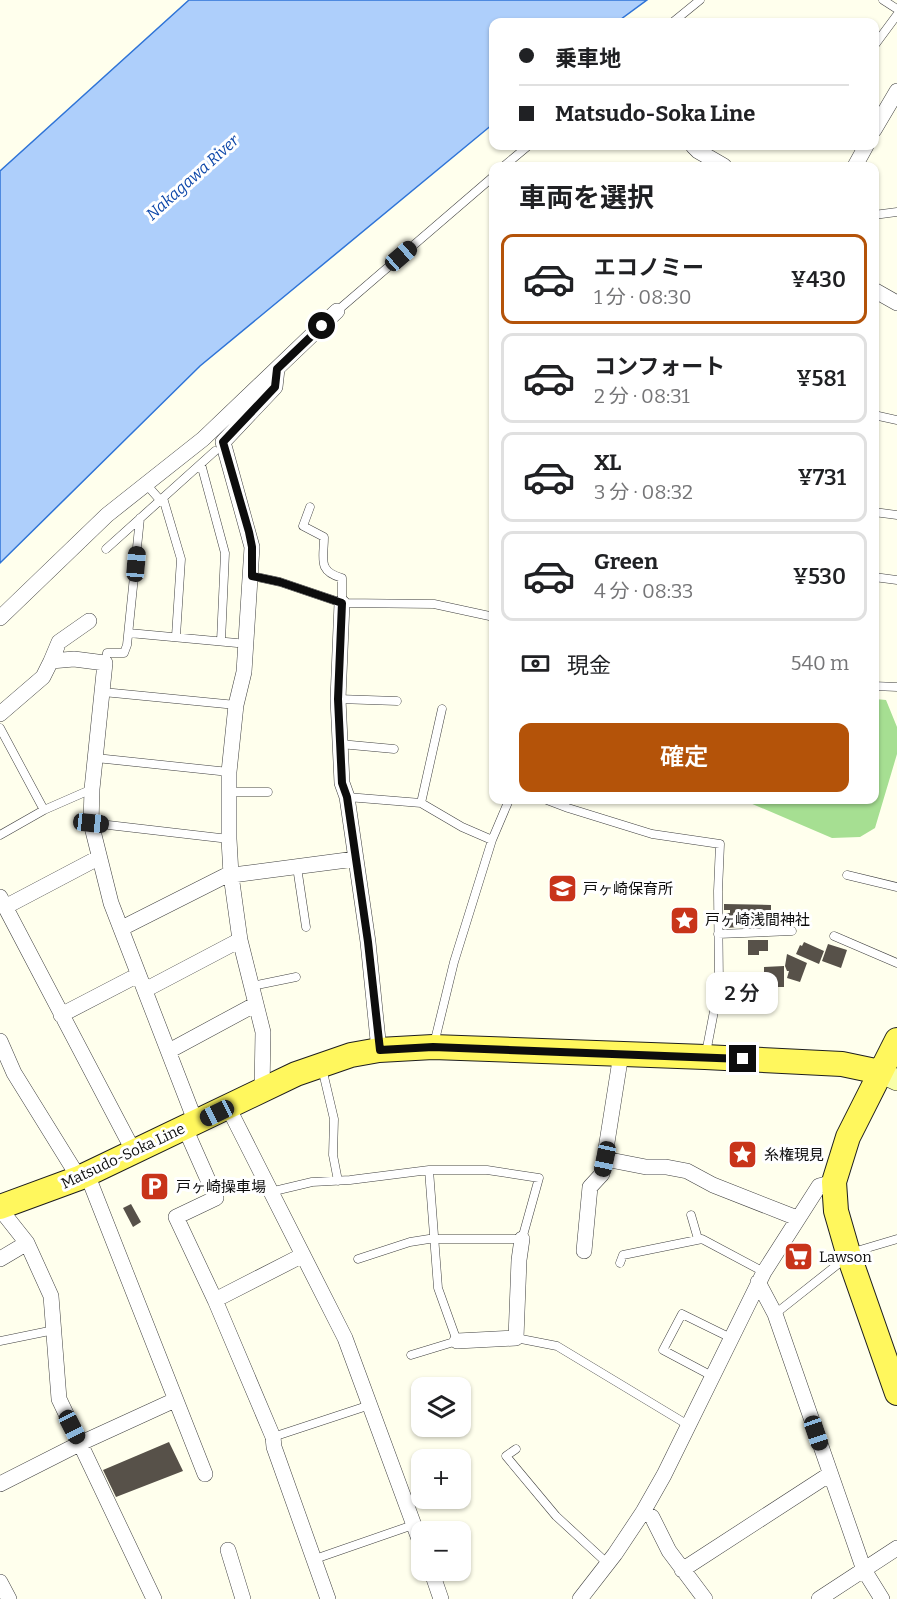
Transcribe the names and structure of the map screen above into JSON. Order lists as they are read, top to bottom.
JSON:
{
  "streets": {
    "main road": ["Matsudo-Soka Line"]
  },
  "water": ["Nakagawa River"],
  "places": {
    "school or university": ["戸ヶ崎保育所"],
    "place": ["戸ヶ崎浅間神社", "糸権現見"],
    "parking": ["戸ヶ崎操車場"],
    "supermarket": ["Lawson"]
  },
  "page": {
    "banner": ["乗車地", "Matsudo-Soka Line"],
    "heading": "車両を選択",
    "list": [
      {
        "name": "エコノミー",
        "note": "1 分 · 08:30",
        "value": "¥430"
      },
      {
        "name": "コンフォート",
        "note": "2 分 · 08:31",
        "value": "¥581"
      },
      {
        "name": "XL",
        "note": "3 分 · 08:32",
        "value": "¥731"
      },
      {
        "name": "Green",
        "note": "4 分 · 08:33",
        "value": "¥530"
      }
    ],
    "pay": ["現金", "540 m"],
    "buttons": "確定",
    "bubble": "2 分",
    "map_buttons": ["+", "−"]
  }
}
